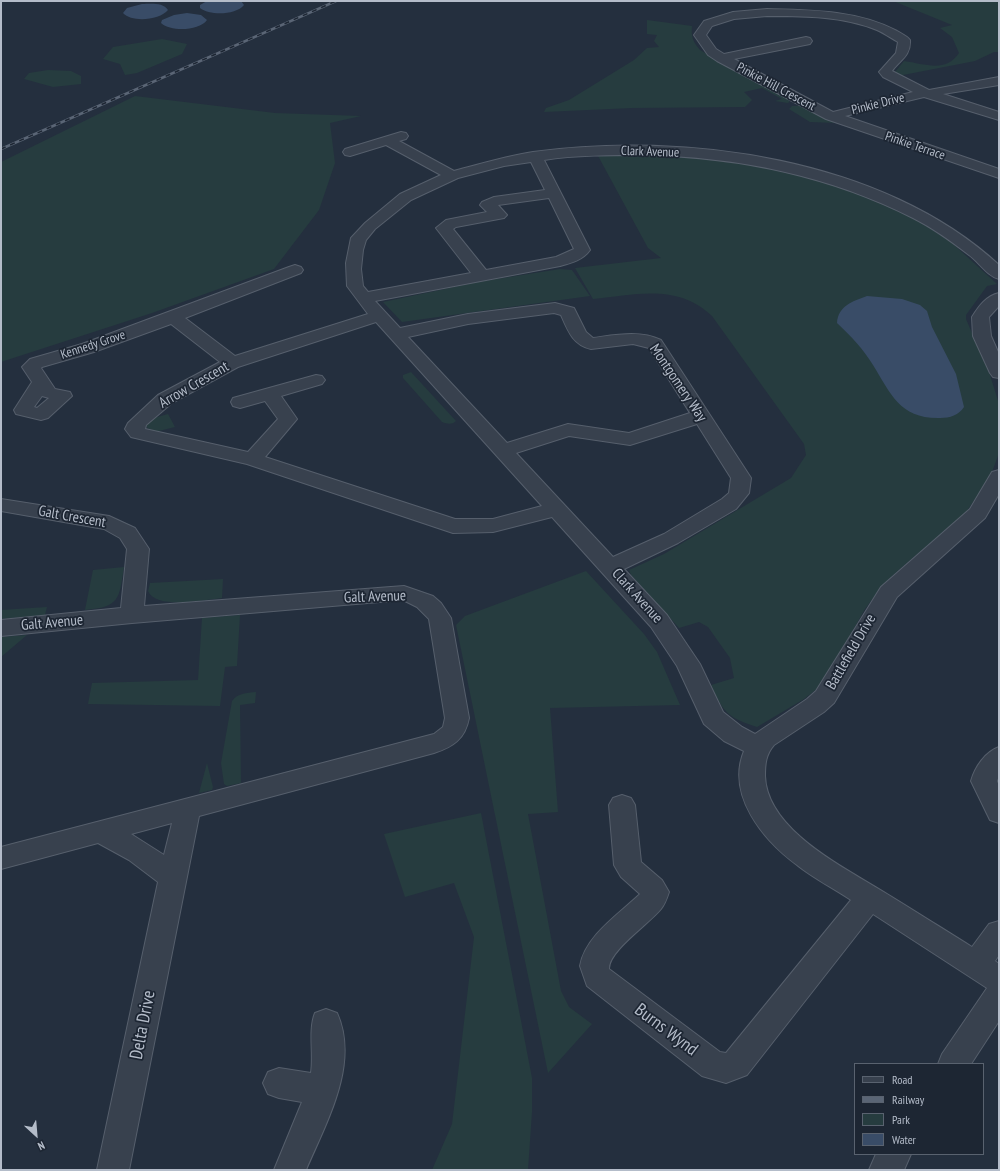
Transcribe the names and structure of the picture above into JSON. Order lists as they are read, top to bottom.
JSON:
{
  "streets": {
    "street": [
      "Pinkie Hill Crescent",
      "Pinkie Drive",
      "Pinkie Terrace",
      "Clark Avenue",
      "Kennedy Grove",
      "Montgomery Way",
      "Arrow Crescent",
      "Galt Crescent",
      "Galt Avenue",
      "Battlefield Drive",
      "Delta Drive",
      "Burns Wynd"
    ]
  },
  "crossings": [
    ["Pinkie Hill Crescent", "Pinkie Drive"],
    ["Pinkie Hill Crescent", "Pinkie Terrace"],
    ["Pinkie Drive", "Pinkie Terrace"],
    ["Clark Avenue", "Montgomery Way"],
    ["Clark Avenue", "Arrow Crescent"],
    ["Clark Avenue", "Battlefield Drive"],
    ["Galt Crescent", "Galt Avenue"],
    ["Galt Avenue", "Delta Drive"]
  ],
  "legend": [
    "Road",
    "Railway",
    "Park",
    "Water"
  ],
  "north": "bottom right"
}
